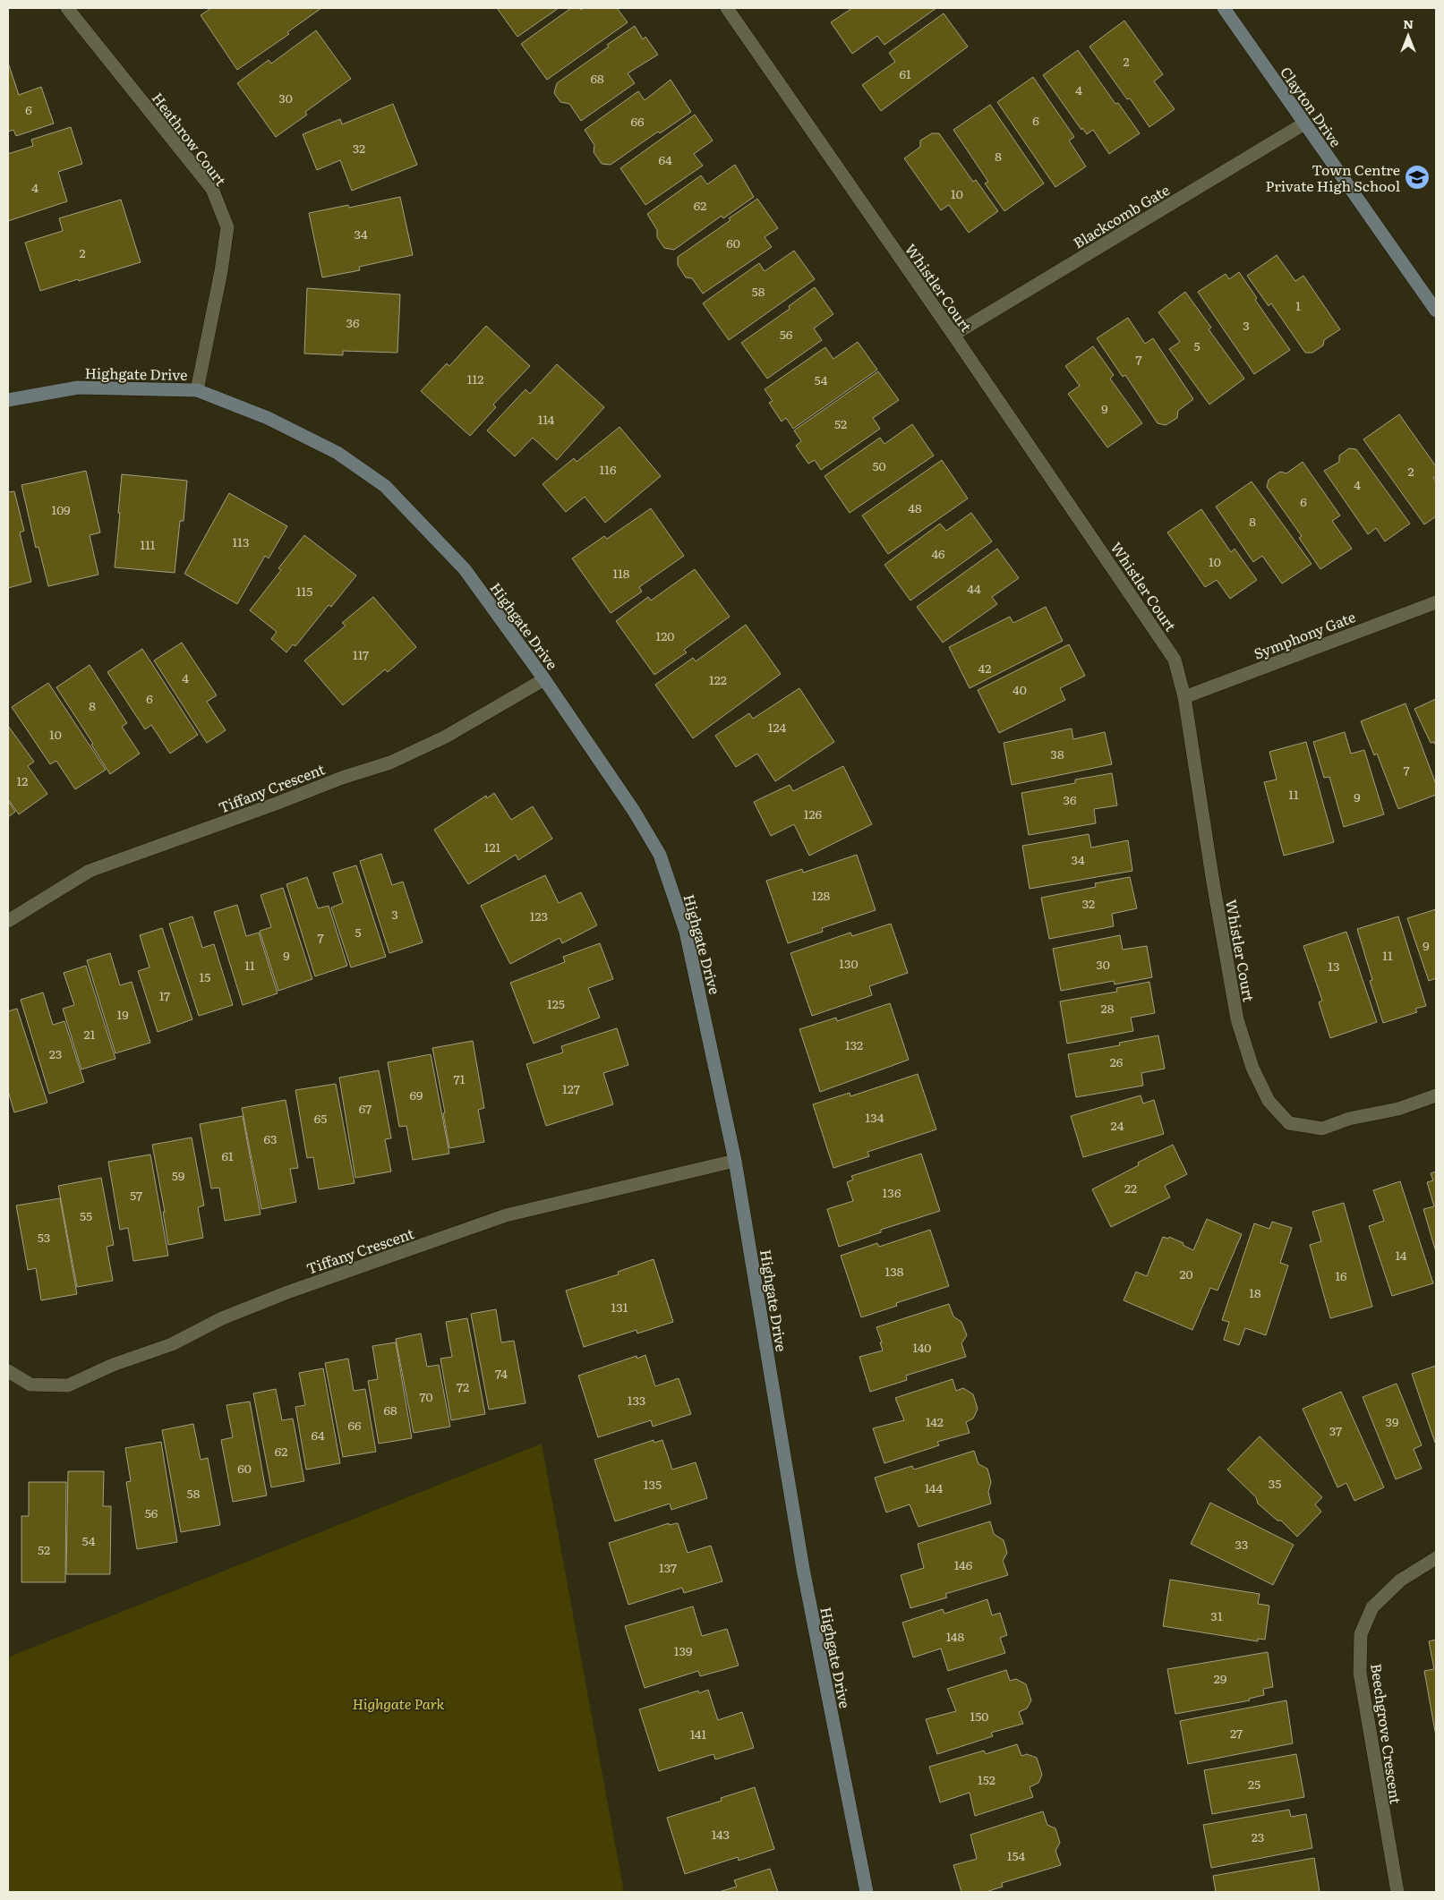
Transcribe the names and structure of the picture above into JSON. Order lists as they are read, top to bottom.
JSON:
{
  "streets": {
    "street": [
      "Clayton Drive",
      "Heathrow Court",
      "Blackcomb Gate",
      "Whistler Court",
      "Highgate Drive",
      "Symphony Gate",
      "Tiffany Crescent",
      "Beechgrove Crescent"
    ]
  },
  "crossings": [
    ["Clayton Drive", "Blackcomb Gate"],
    ["Heathrow Court", "Highgate Drive"],
    ["Blackcomb Gate", "Whistler Court"],
    ["Whistler Court", "Symphony Gate"],
    ["Highgate Drive", "Tiffany Crescent"]
  ],
  "parks": ["Highgate Park"],
  "places": {
    "school or university": ["Town Centre Private High School"]
  },
  "house_numbers": [
    "2",
    "61",
    "68",
    "4",
    "30",
    "6",
    "6",
    "66",
    "32",
    "8",
    "64",
    "4",
    "10",
    "62",
    "34",
    "60",
    "2",
    "58",
    "1",
    "36",
    "3",
    "56",
    "5",
    "7",
    "112",
    "54",
    "9",
    "114",
    "52",
    "50",
    "116",
    "2",
    "4",
    "6",
    "48",
    "109",
    "8",
    "113",
    "111",
    "46",
    "10",
    "118",
    "44",
    "115",
    "120",
    "117",
    "42",
    "4",
    "122",
    "40",
    "6",
    "8",
    "124",
    "10",
    "38",
    "7",
    "12",
    "11",
    "9",
    "36",
    "126",
    "121",
    "34",
    "128",
    "32",
    "3",
    "123",
    "5",
    "7",
    "9",
    "9",
    "11",
    "130",
    "30",
    "11",
    "13",
    "15",
    "17",
    "125",
    "28",
    "19",
    "21",
    "132",
    "23",
    "26",
    "71",
    "127",
    "69",
    "67",
    "134",
    "65",
    "24",
    "63",
    "61",
    "59",
    "22",
    "136",
    "57",
    "55",
    "53",
    "14",
    "138",
    "20",
    "16",
    "18",
    "131",
    "140",
    "74",
    "72",
    "70",
    "133",
    "68",
    "142",
    "39",
    "66",
    "37",
    "64",
    "62",
    "60",
    "35",
    "135",
    "144",
    "58",
    "56",
    "54",
    "33",
    "52",
    "146",
    "137",
    "31",
    "148",
    "139",
    "29",
    "150",
    "27",
    "141",
    "152",
    "25",
    "143",
    "23",
    "154"
  ],
  "north": "top"
}
